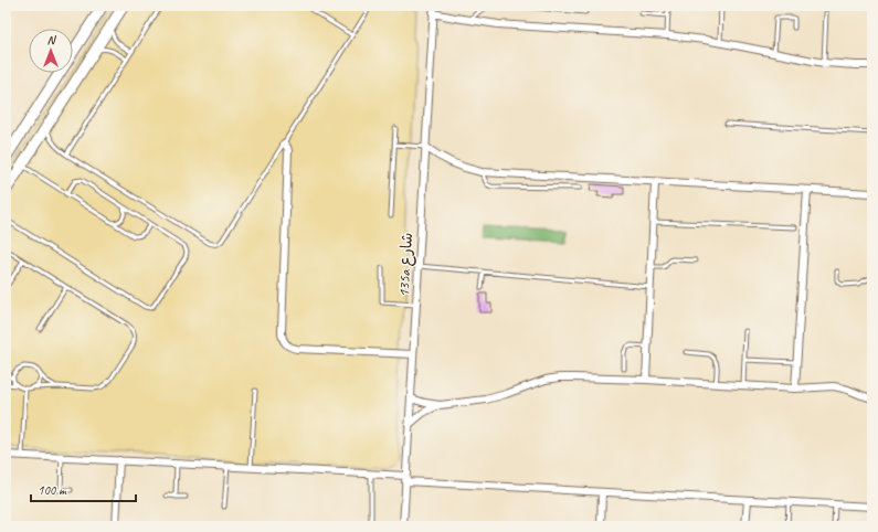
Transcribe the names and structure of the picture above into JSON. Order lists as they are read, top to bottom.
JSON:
{
  "streets": {
    "street": ["135a شارع"]
  },
  "scale_bar": "100 m",
  "north": "top"
}
